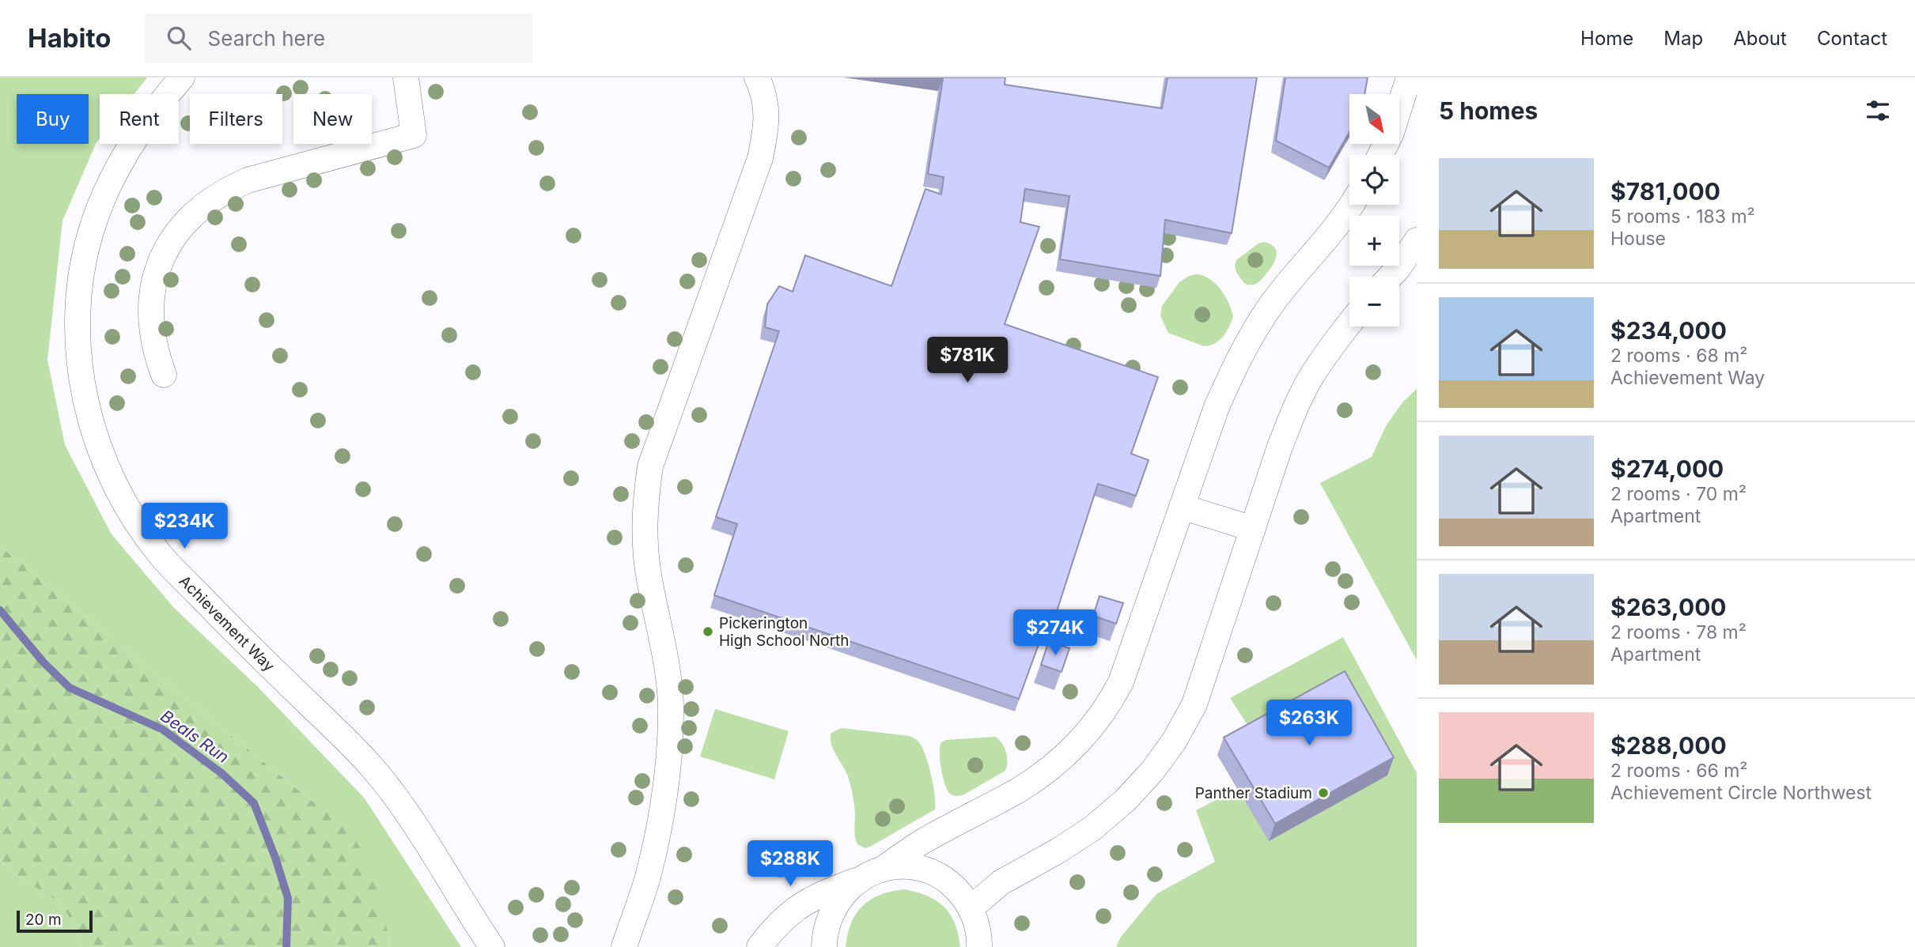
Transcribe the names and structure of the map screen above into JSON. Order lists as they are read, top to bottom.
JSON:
{
  "streets": {
    "street": ["Achievement Way"]
  },
  "water": ["Beals Run"],
  "places": ["Pickerington High School North", "Panther Stadium"],
  "scale_bar": "20 m",
  "north": "bottom right",
  "page": {
    "header": "Habito",
    "search": "Search here",
    "nav": [
      "Home",
      "Map",
      "About",
      "Contact"
    ],
    "heading": "5 homes",
    "map_buttons": ["+", "−"],
    "chip": [
      "Buy",
      "Rent",
      "Filters",
      "New"
    ],
    "list": [
      {
        "name": "$781,000",
        "note": "5 rooms · 183 m² · House"
      },
      {
        "name": "$234,000",
        "note": "2 rooms · 68 m² · Achievement Way"
      },
      {
        "name": "$274,000",
        "note": "2 rooms · 70 m² · Apartment"
      },
      {
        "name": "$263,000",
        "note": "2 rooms · 78 m² · Apartment"
      },
      {
        "name": "$288,000",
        "note": "2 rooms · 66 m² · Achievement Circle Northwest"
      }
    ],
    "price": [
      "$781K",
      "$234K",
      "$274K",
      "$263K",
      "$288K"
    ],
    "scale": "20 m"
  }
}
